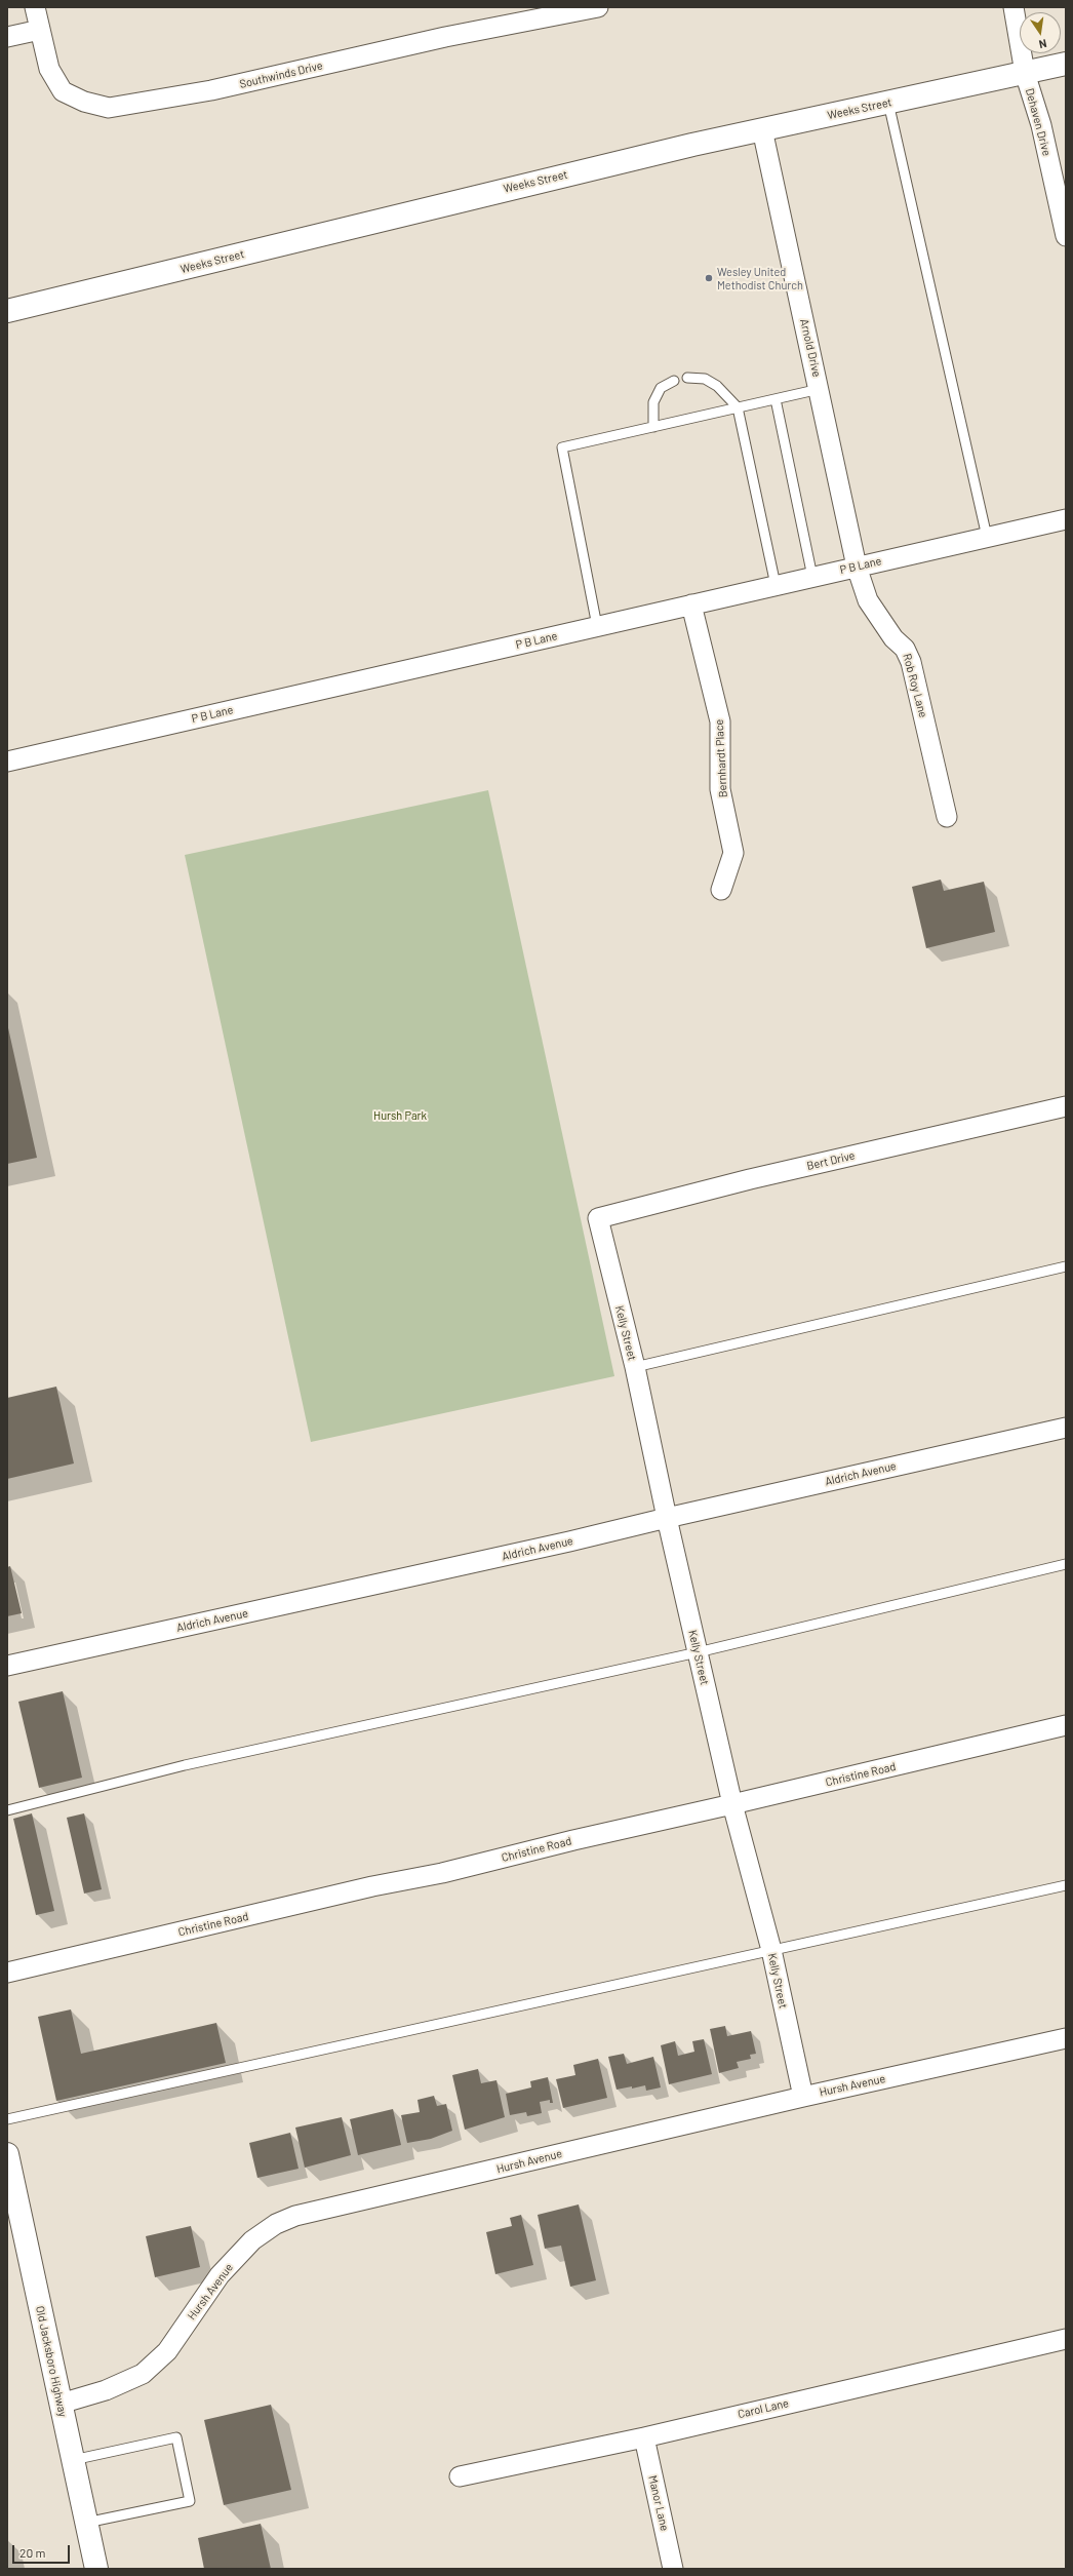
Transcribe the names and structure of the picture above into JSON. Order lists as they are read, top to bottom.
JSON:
{
  "streets": {
    "street": [
      "Southwinds Drive",
      "Weeks Street",
      "Dehaven Drive",
      "Arnold Drive",
      "P B Lane",
      "Rob Roy Lane",
      "Bernhardt Place",
      "Bert Drive",
      "Kelly Street",
      "Aldrich Avenue",
      "Christine Road",
      "Hursh Avenue",
      "Old Jacksboro Highway",
      "Carol Lane",
      "Manor Lane"
    ]
  },
  "crossings": [
    ["Weeks Street", "Dehaven Drive"],
    ["Weeks Street", "Arnold Drive"],
    ["Arnold Drive", "P B Lane"],
    ["Arnold Drive", "Rob Roy Lane"],
    ["P B Lane", "Rob Roy Lane"],
    ["P B Lane", "Bernhardt Place"],
    ["Bert Drive", "Kelly Street"],
    ["Kelly Street", "Aldrich Avenue"],
    ["Kelly Street", "Christine Road"],
    ["Kelly Street", "Hursh Avenue"],
    ["Hursh Avenue", "Old Jacksboro Highway"],
    ["Carol Lane", "Manor Lane"]
  ],
  "parks": ["Hursh Park"],
  "places": ["Wesley United Methodist Church"],
  "scale_bar": "20 m",
  "north": "bottom"
}
